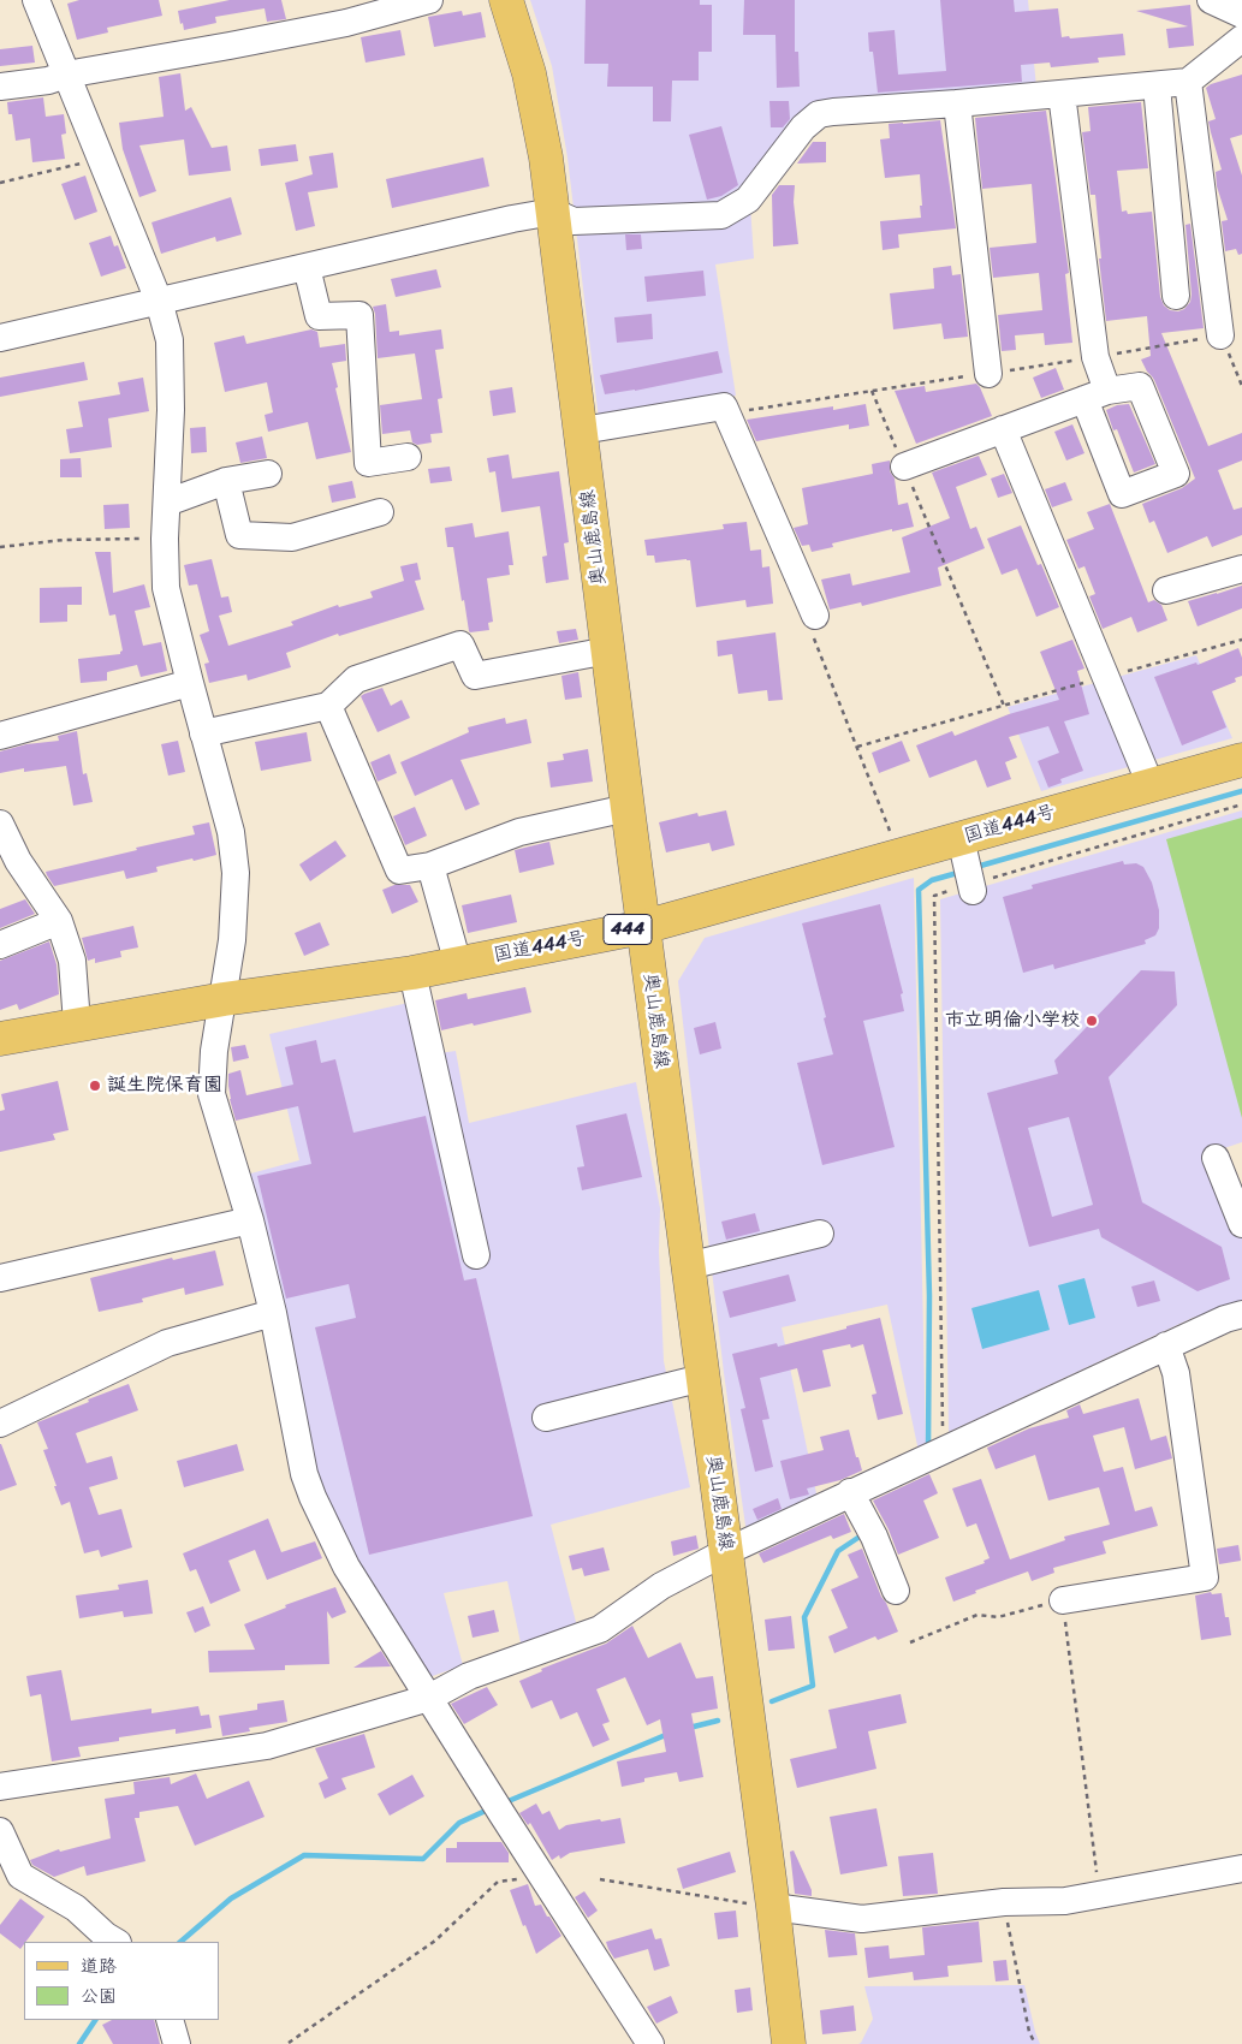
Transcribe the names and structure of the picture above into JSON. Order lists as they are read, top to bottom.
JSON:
{
  "streets": {
    "main road": ["奥山鹿島線", "国道444号", "444"]
  },
  "crossings": [
    ["奥山鹿島線", "国道444号"]
  ],
  "places": ["市立明倫小学校", "誕生院保育園"],
  "legend": ["道路", "公園"]
}
